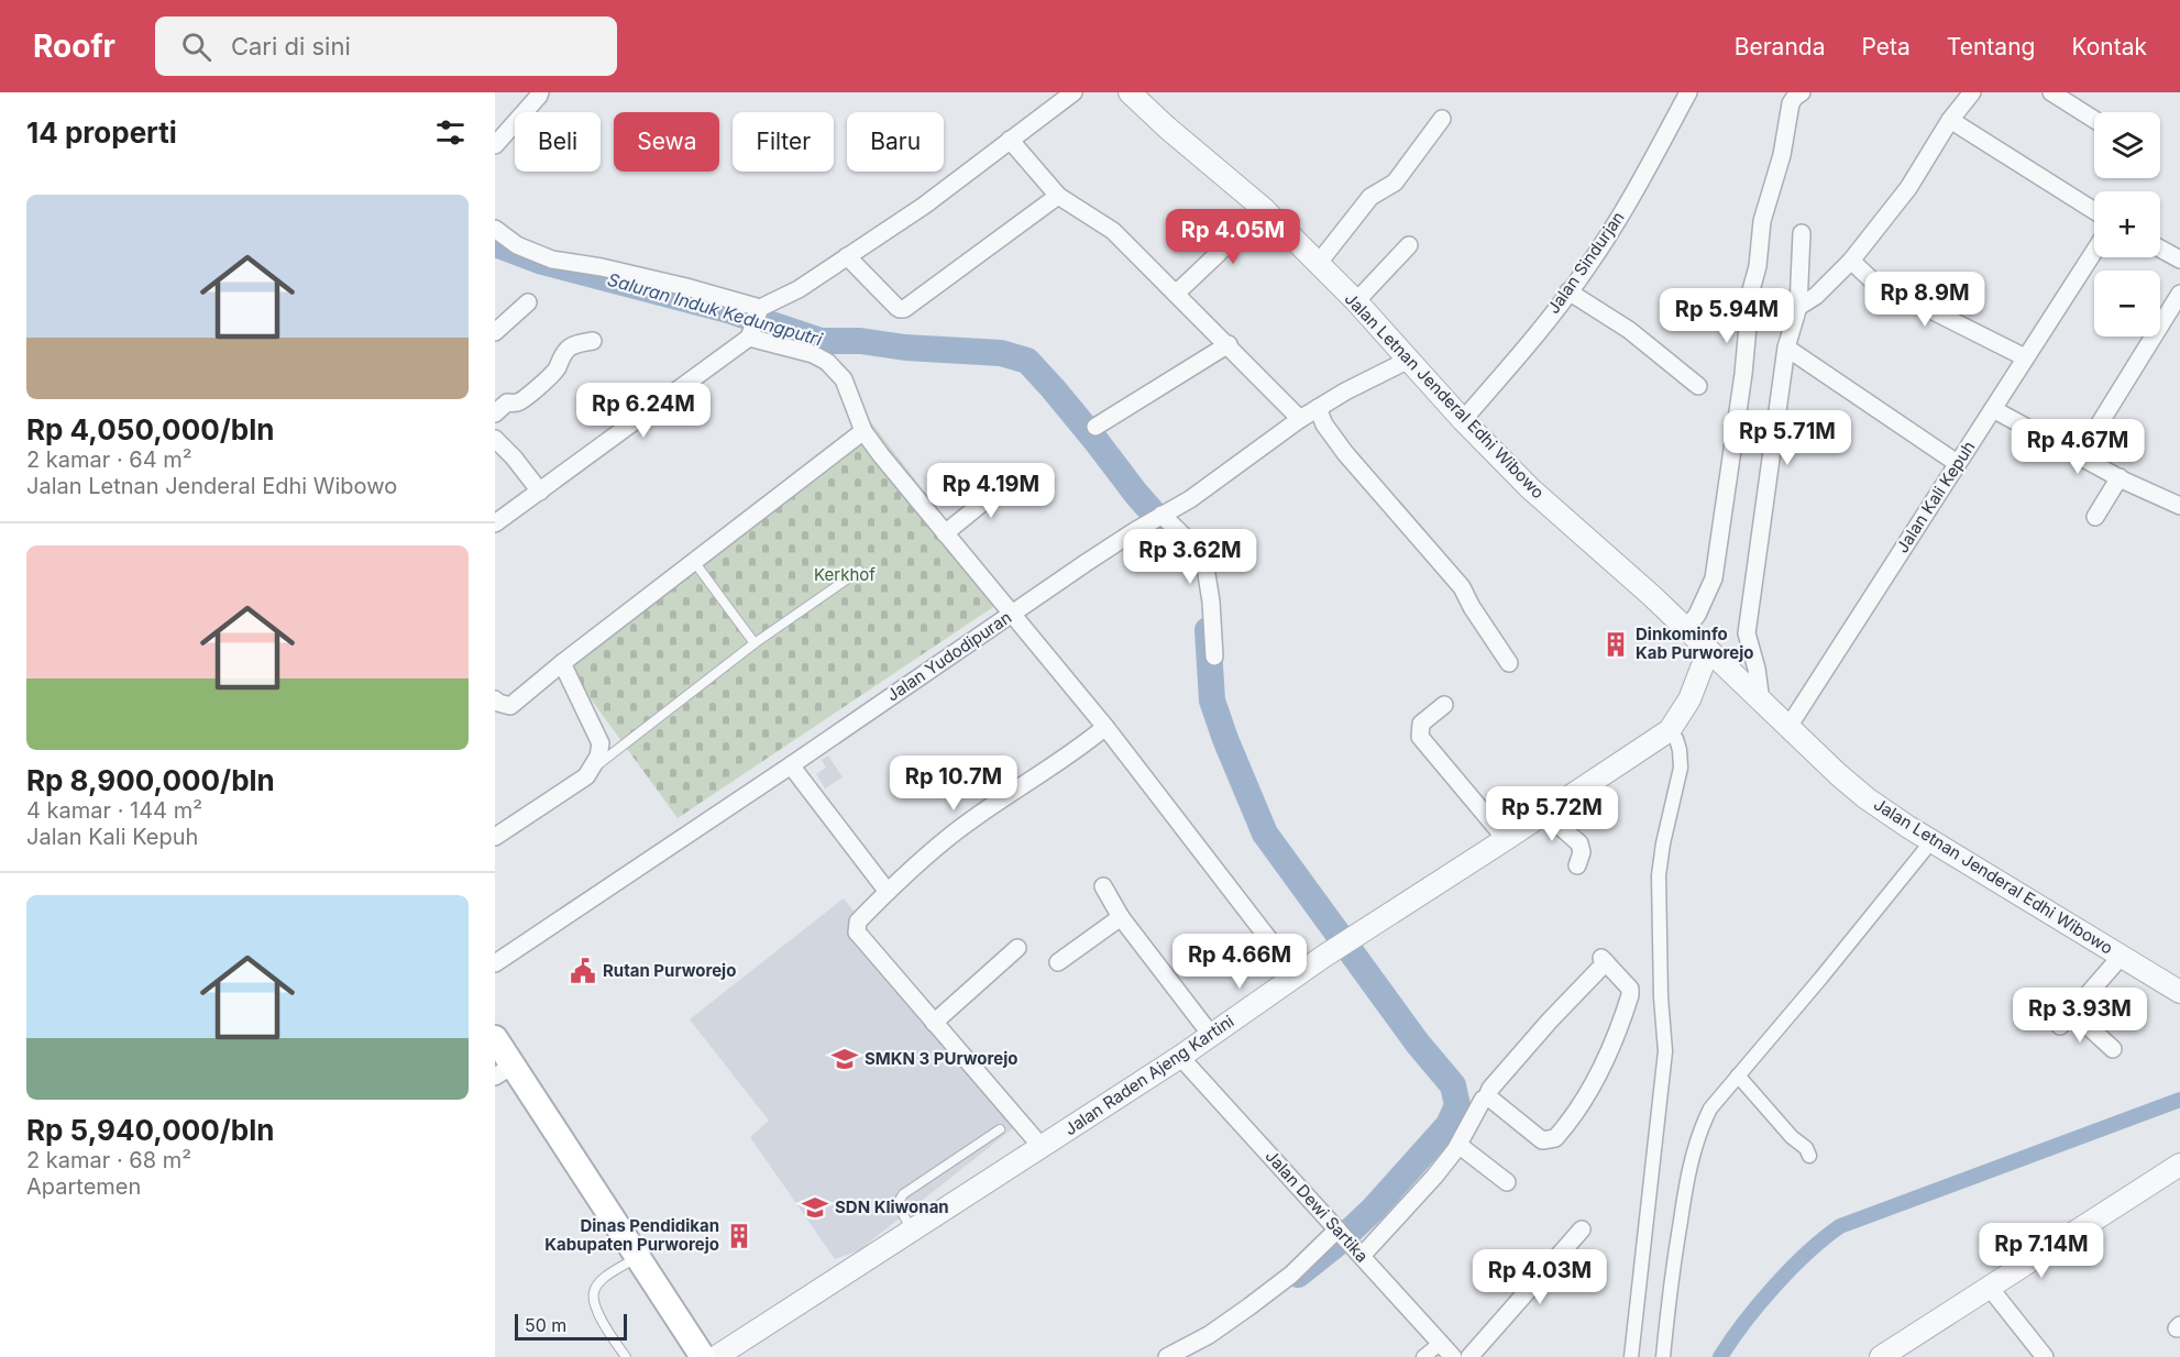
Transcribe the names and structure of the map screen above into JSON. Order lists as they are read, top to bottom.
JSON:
{
  "streets": {
    "street": [
      "Jalan Sindurjan",
      "Jalan Letnan Jenderal Edhi Wibowo",
      "Jalan Kali Kepuh",
      "Jalan Yudodipuran",
      "Jalan Raden Ajeng Kartini",
      "Jalan Dewi Sartika"
    ]
  },
  "crossings": [
    ["Jalan Sindurjan", "Jalan Letnan Jenderal Edhi Wibowo"],
    ["Jalan Letnan Jenderal Edhi Wibowo", "Jalan Kali Kepuh"],
    ["Jalan Letnan Jenderal Edhi Wibowo", "Jalan Yudodipuran"],
    ["Jalan Letnan Jenderal Edhi Wibowo", "Jalan Raden Ajeng Kartini"],
    ["Jalan Raden Ajeng Kartini", "Jalan Dewi Sartika"]
  ],
  "water": ["Saluran Induk Kedungputri"],
  "parks": ["Kerkhof"],
  "places": {
    "building": ["Dinkominfo Kab Purworejo", "Dinas Pendidikan Kabupaten Purworejo"],
    "public building": ["Rutan Purworejo"],
    "school or university": ["SMKN 3 PUrworejo", "SDN Kliwonan"]
  },
  "scale_bar": "50 m",
  "page": {
    "header": "Roofr",
    "search": "Cari di sini",
    "nav": [
      "Beranda",
      "Peta",
      "Tentang",
      "Kontak"
    ],
    "heading": "14 properti",
    "map_buttons": ["+", "−"],
    "chip": [
      "Beli",
      "Sewa",
      "Filter",
      "Baru"
    ],
    "list": [
      {
        "name": "Rp 4,050,000/bln",
        "note": "2 kamar · 64 m² · Jalan Letnan Jenderal Edhi Wibowo"
      },
      {
        "name": "Rp 8,900,000/bln",
        "note": "4 kamar · 144 m² · Jalan Kali Kepuh"
      },
      {
        "name": "Rp 5,940,000/bln",
        "note": "2 kamar · 68 m² · Apartemen"
      }
    ],
    "price": [
      "Rp 4.05M",
      "Rp 8.9M",
      "Rp 5.94M",
      "Rp 6.24M",
      "Rp 5.71M",
      "Rp 4.67M",
      "Rp 4.19M",
      "Rp 3.62M",
      "Rp 10.7M",
      "Rp 5.72M",
      "Rp 4.66M",
      "Rp 3.93M",
      "Rp 7.14M",
      "Rp 4.03M"
    ],
    "scale": "50 m"
  }
}
